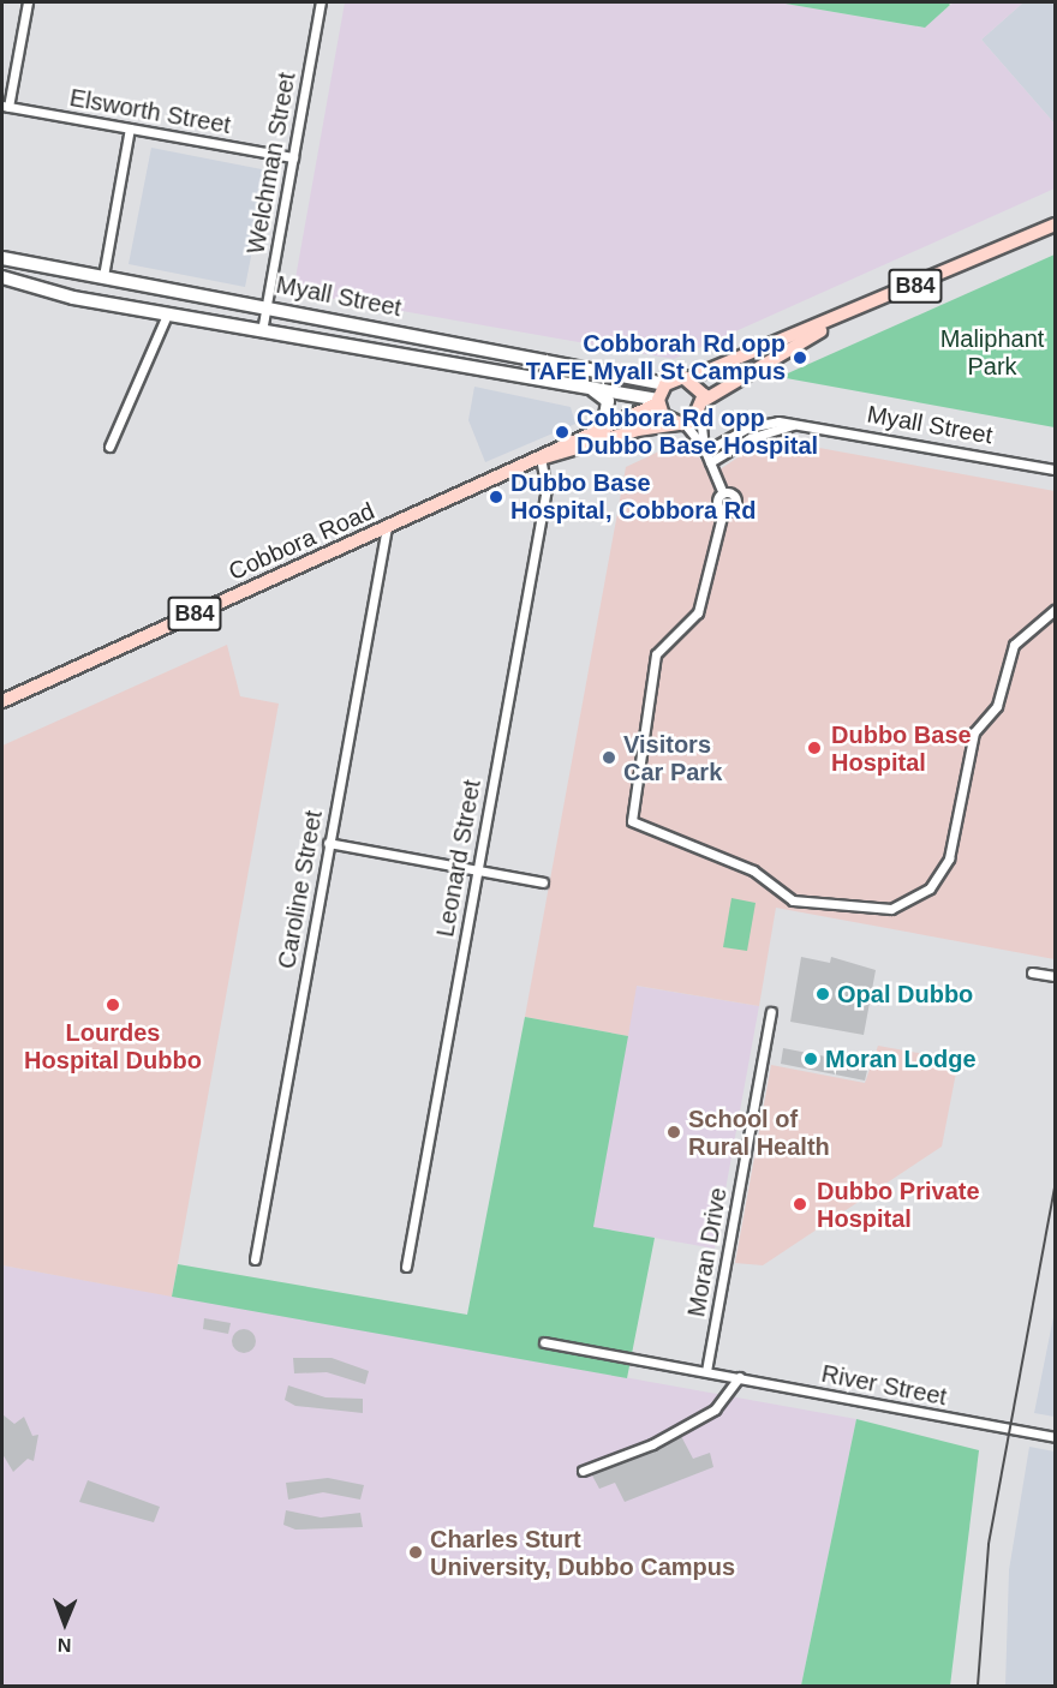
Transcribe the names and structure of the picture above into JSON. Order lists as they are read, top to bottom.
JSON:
{
  "streets": {
    "main road": ["B84", "Cobbora Road"],
    "street": [
      "Elsworth Street",
      "Welchman Street",
      "Myall Street",
      "Leonard Street",
      "Caroline Street",
      "Moran Drive",
      "River Street"
    ]
  },
  "crossings": [
    ["Elsworth Street", "Welchman Street"],
    ["Welchman Street", "Myall Street"],
    ["B84", "Myall Street"],
    ["B84", "Cobbora Road"],
    ["Myall Street", "Cobbora Road"],
    ["Cobbora Road", "Leonard Street"],
    ["Cobbora Road", "Caroline Street"],
    ["Moran Drive", "River Street"]
  ],
  "parks": ["Maliphant Park"],
  "places": [
    "Cobborah Rd opp TAFE Myall St Campus",
    "Cobbora Rd opp Dubbo Base Hospital",
    "Dubbo Base Hospital, Cobbora Rd",
    "Dubbo Base Hospital",
    "Visitors Car Park",
    "Opal Dubbo",
    "Lourdes Hospital Dubbo",
    "Moran Lodge",
    "School of Rural Health",
    "Dubbo Private Hospital",
    "Charles Sturt University, Dubbo Campus"
  ],
  "north": "bottom"
}
